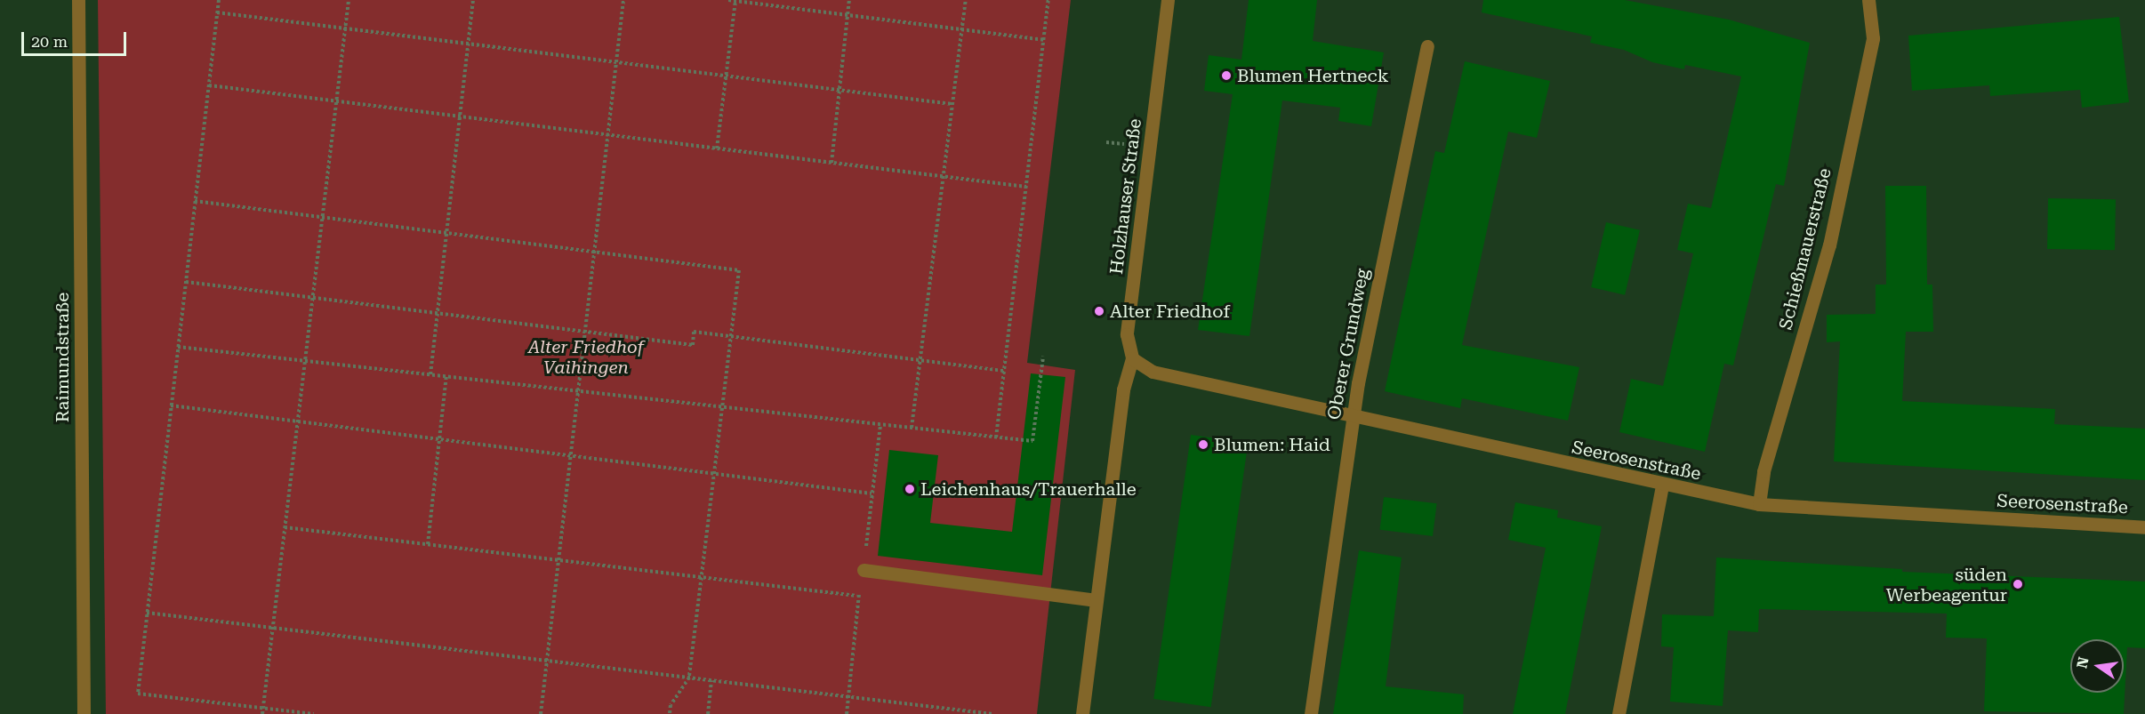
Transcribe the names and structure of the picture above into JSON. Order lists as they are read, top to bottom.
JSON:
{
  "streets": {
    "street": [
      "Holzhauser Straße",
      "Schießmauerstraße",
      "Oberer Grundweg",
      "Raimundstraße",
      "Seerosenstraße"
    ]
  },
  "crossings": [
    ["Holzhauser Straße", "Seerosenstraße"],
    ["Schießmauerstraße", "Seerosenstraße"],
    ["Oberer Grundweg", "Seerosenstraße"]
  ],
  "parks": ["Alter Friedhof Vaihingen"],
  "places": [
    "Blumen Hertneck",
    "Alter Friedhof",
    "Blumen: Haid",
    "Leichenhaus/Trauerhalle",
    "süden Werbeagentur"
  ],
  "scale_bar": "20 m",
  "north": "left"
}
